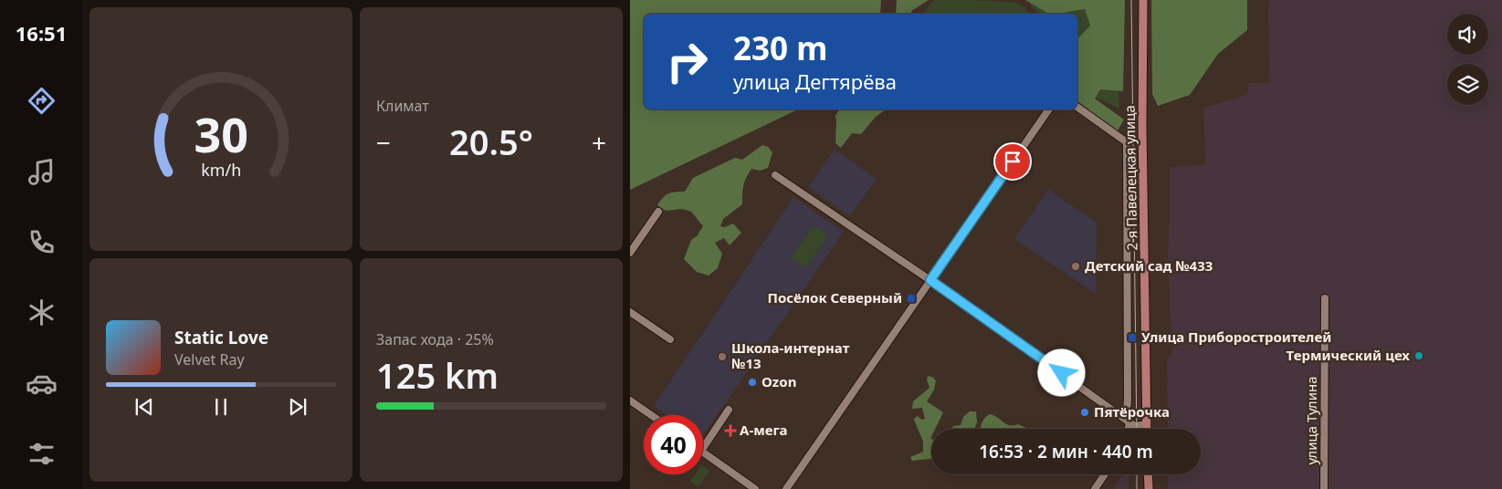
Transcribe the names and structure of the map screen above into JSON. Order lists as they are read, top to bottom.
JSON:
{
  "streets": {
    "main road": ["2-я Павелецкая улица"],
    "street": ["улица Тулина"]
  },
  "places": {
    "other": [
      "Детский сад №433",
      "Термический цех",
      "Школа-интернат №13",
      "Ozon",
      "Пятёрочка"
    ],
    "transit": ["Посёлок Северный", "Улица Приборостроителей"],
    "health": ["А-мега"]
  },
  "page": {
    "tabs": "16:51",
    "tile": [
      "Климат",
      ["Запас хода · 25%", "125 km"]
    ],
    "turn": ["230 m", "улица Дегтярёва"],
    "heat": ["−", "20.5°", "+"],
    "song": ["Static Love", "Velvet Ray"],
    "limit": "40",
    "trip": "16:53 · 2 мин · 440 m",
    "gauge": ["30", "km/h"]
  }
}
